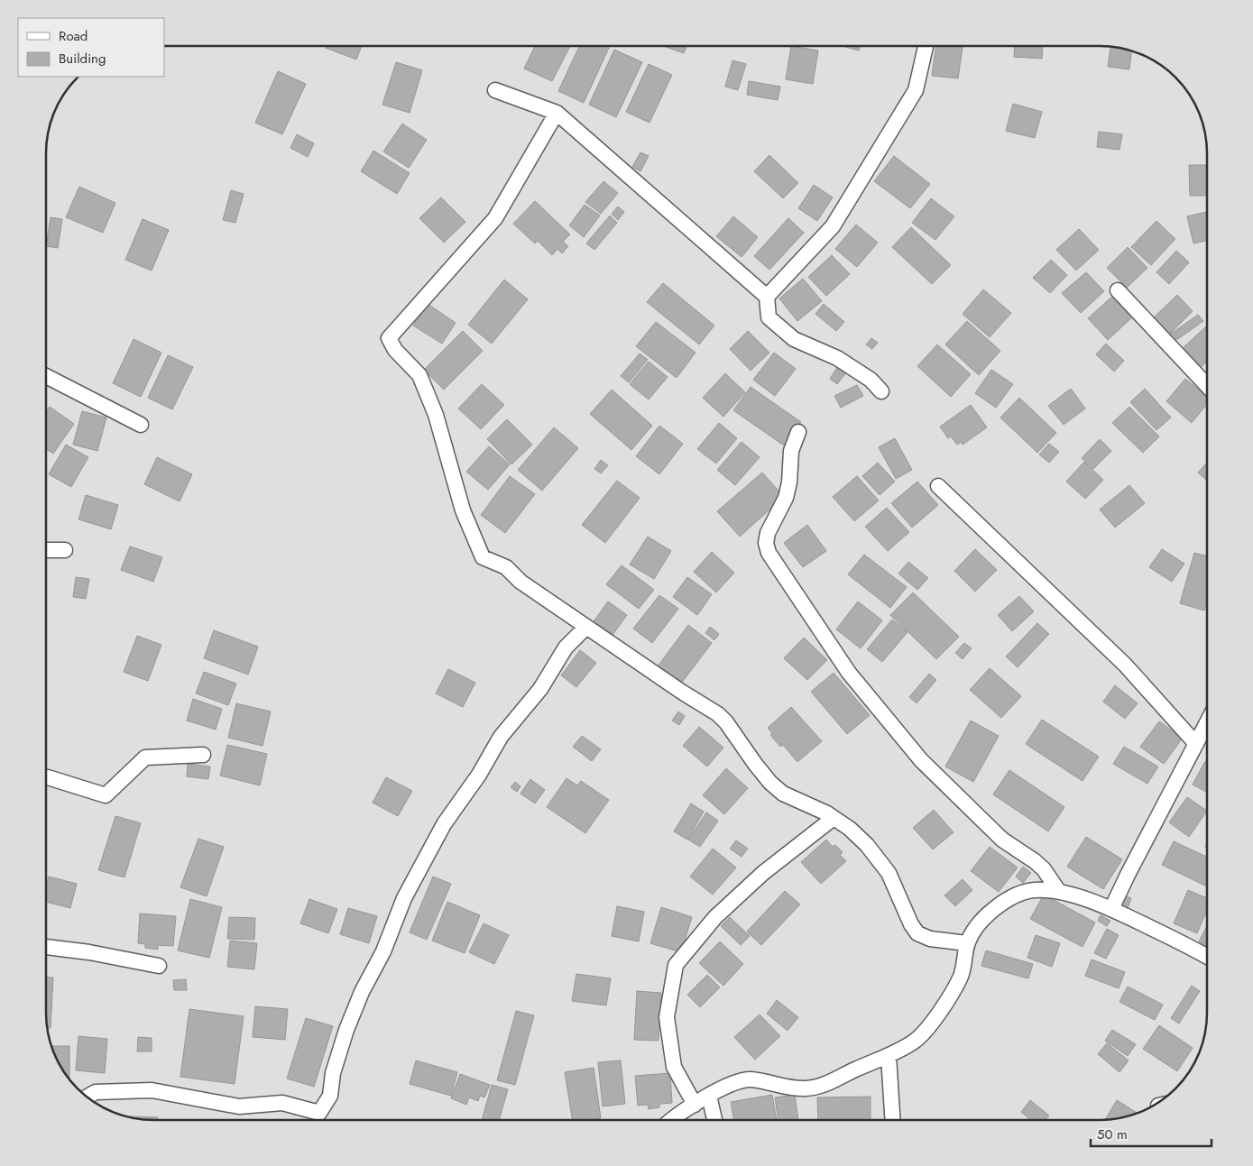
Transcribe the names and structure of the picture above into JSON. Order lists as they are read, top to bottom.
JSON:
{
  "legend": ["Road", "Building"],
  "scale_bar": "50 m"
}
